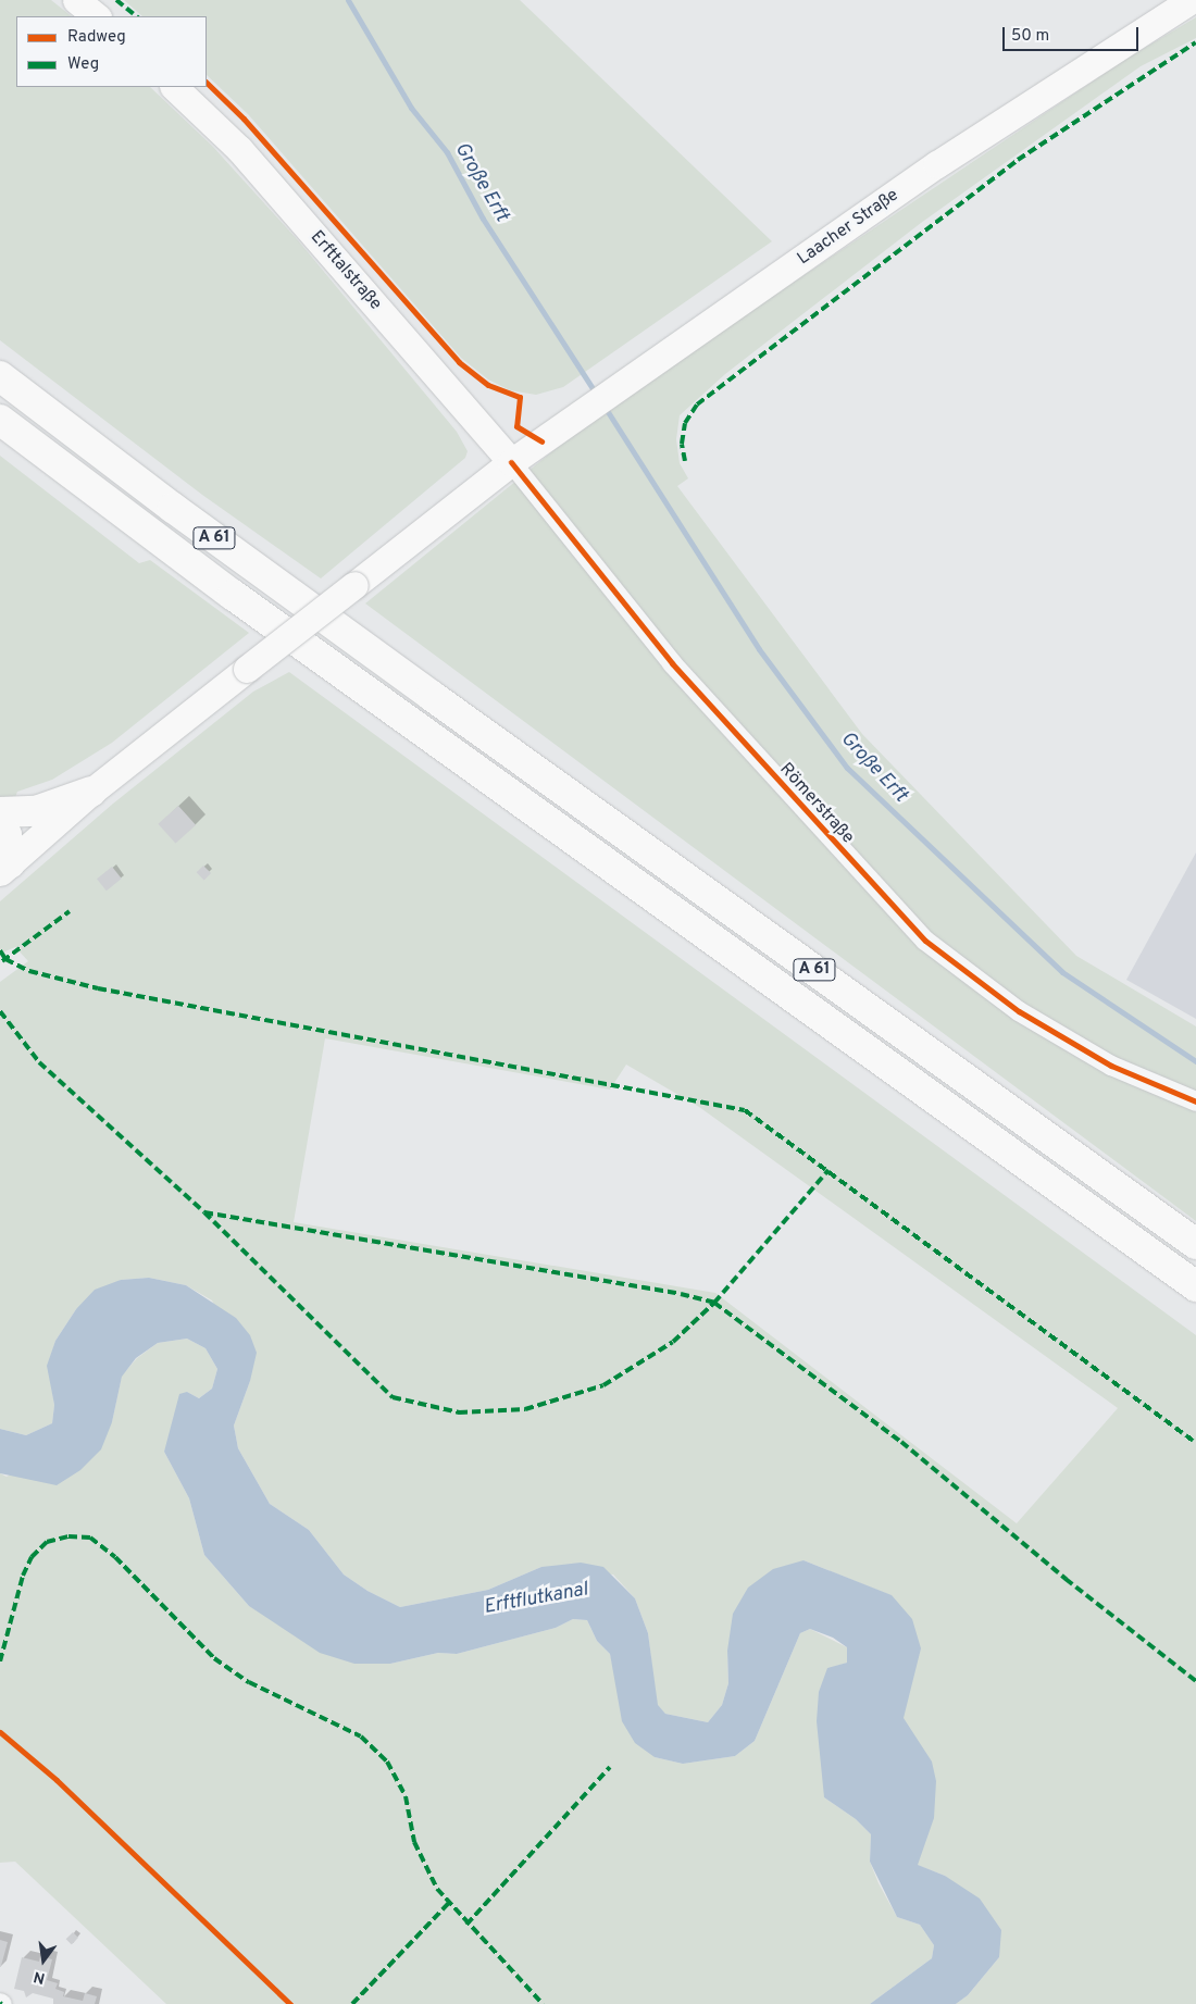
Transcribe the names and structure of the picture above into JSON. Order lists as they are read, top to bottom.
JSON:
{
  "streets": {
    "highway": ["A 61"],
    "main road": ["Laacher Straße", "Erfttalstraße"],
    "street": ["Römerstraße"]
  },
  "crossings": [
    ["Laacher Straße", "Erfttalstraße"],
    ["Laacher Straße", "Römerstraße"],
    ["Erfttalstraße", "Römerstraße"]
  ],
  "water": ["Große Erft", "Erftflutkanal"],
  "legend": ["Radweg", "Weg"],
  "scale_bar": "50 m",
  "north": "bottom"
}
